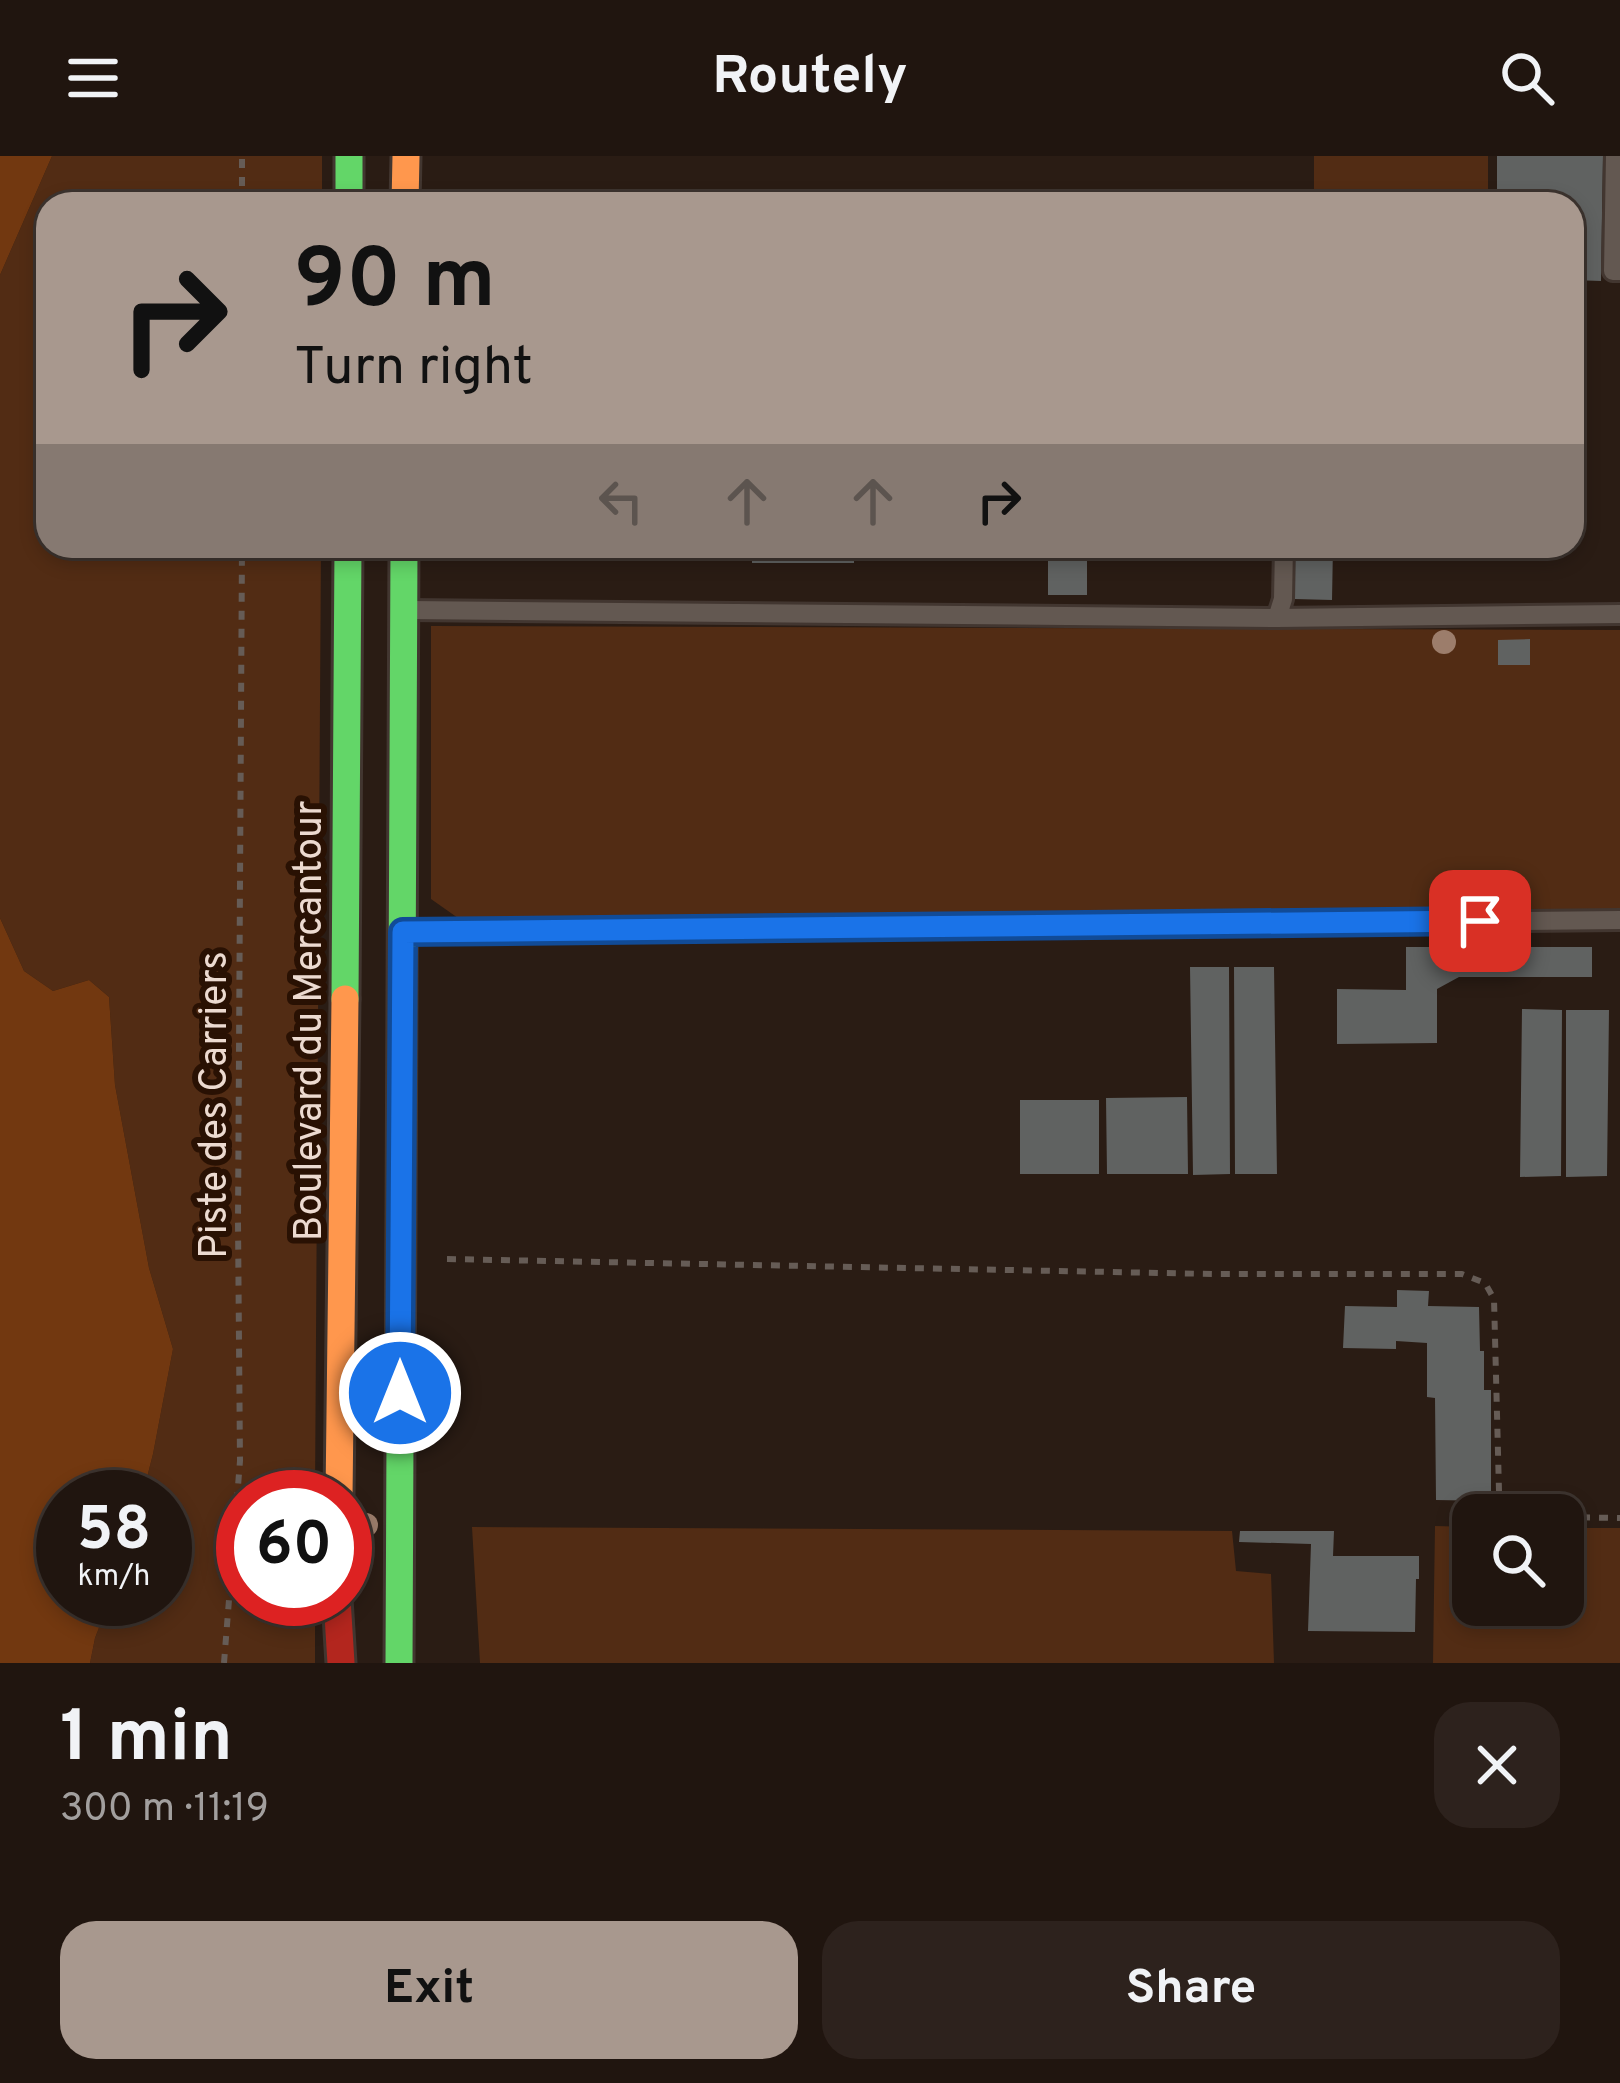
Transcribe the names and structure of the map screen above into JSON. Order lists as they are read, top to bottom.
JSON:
{
  "streets": {
    "main road": ["Boulevard du Mercantour"],
    "path": ["Piste des Carriers"]
  },
  "page": {
    "header": "Routely",
    "turn": ["90 m", "Turn right"],
    "speed": "58 km/h",
    "limit": "60",
    "heading": ["1 min", "300 m · 11:19"],
    "buttons": ["Exit", "Share"]
  }
}
